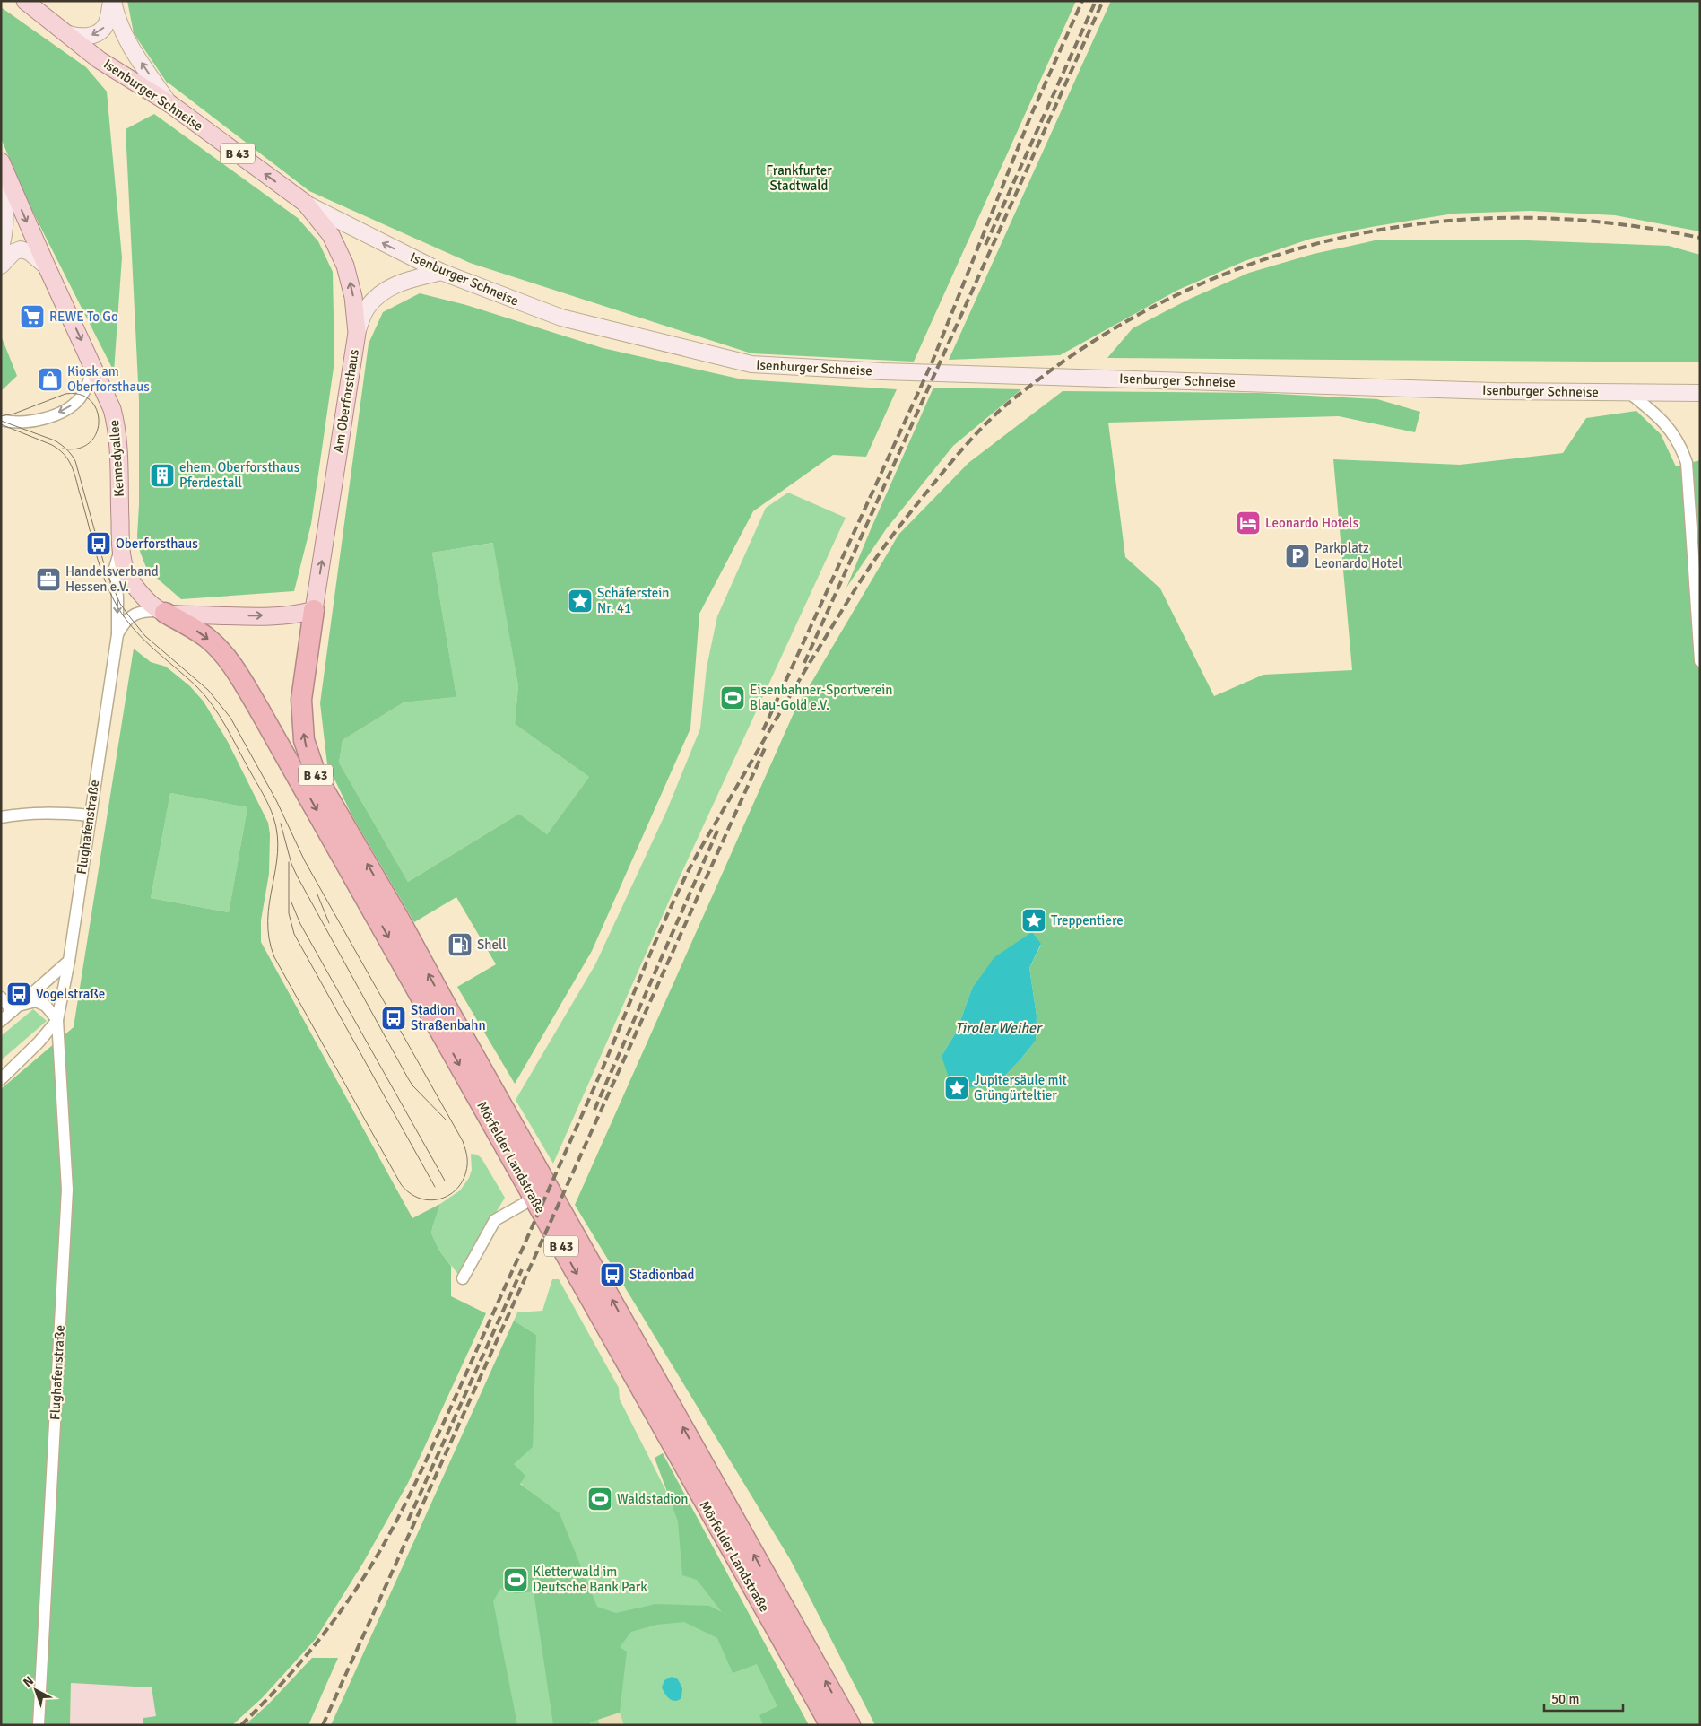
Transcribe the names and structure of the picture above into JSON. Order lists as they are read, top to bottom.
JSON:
{
  "streets": {
    "highway": ["B 43", "Mörfelder Landstraße"],
    "main road": ["Isenburger Schneise", "Am Oberforsthaus", "Kennedyallee"],
    "street": ["Flughafenstraße"]
  },
  "crossings": [
    ["Isenburger Schneise", "Am Oberforsthaus"],
    ["Am Oberforsthaus", "Mörfelder Landstraße"],
    ["Kennedyallee", "Flughafenstraße"],
    ["Kennedyallee", "Mörfelder Landstraße"],
    ["Flughafenstraße", "Mörfelder Landstraße"]
  ],
  "one_way": ["Am Oberforsthaus", "Kennedyallee"],
  "water": ["Tiroler Weiher"],
  "parks": ["Frankfurter Stadtwald"],
  "places": {
    "supermarket": ["REWE To Go"],
    "shop": ["Kiosk am Oberforsthaus"],
    "building": ["ehem. Oberforsthaus Pferdestall"],
    "hotel": ["Leonardo Hotels"],
    "bus stop": [
      "Oberforsthaus",
      "Vogelstraße",
      "Stadion Straßenbahn",
      "Stadionbad"
    ],
    "parking": ["Parkplatz Leonardo Hotel"],
    "office": ["Handelsverband Hessen e.V."],
    "place": ["Schäferstein Nr. 41", "Treppentiere", "Jupitersäule mit Grüngürteltier"],
    "sports": ["Eisenbahner-Sportverein Blau-Gold e.V.", "Waldstadion", "Kletterwald im Deutsche Bank Park"],
    "fuel station": ["Shell"]
  },
  "scale_bar": "50 m",
  "north": "top left"
}
